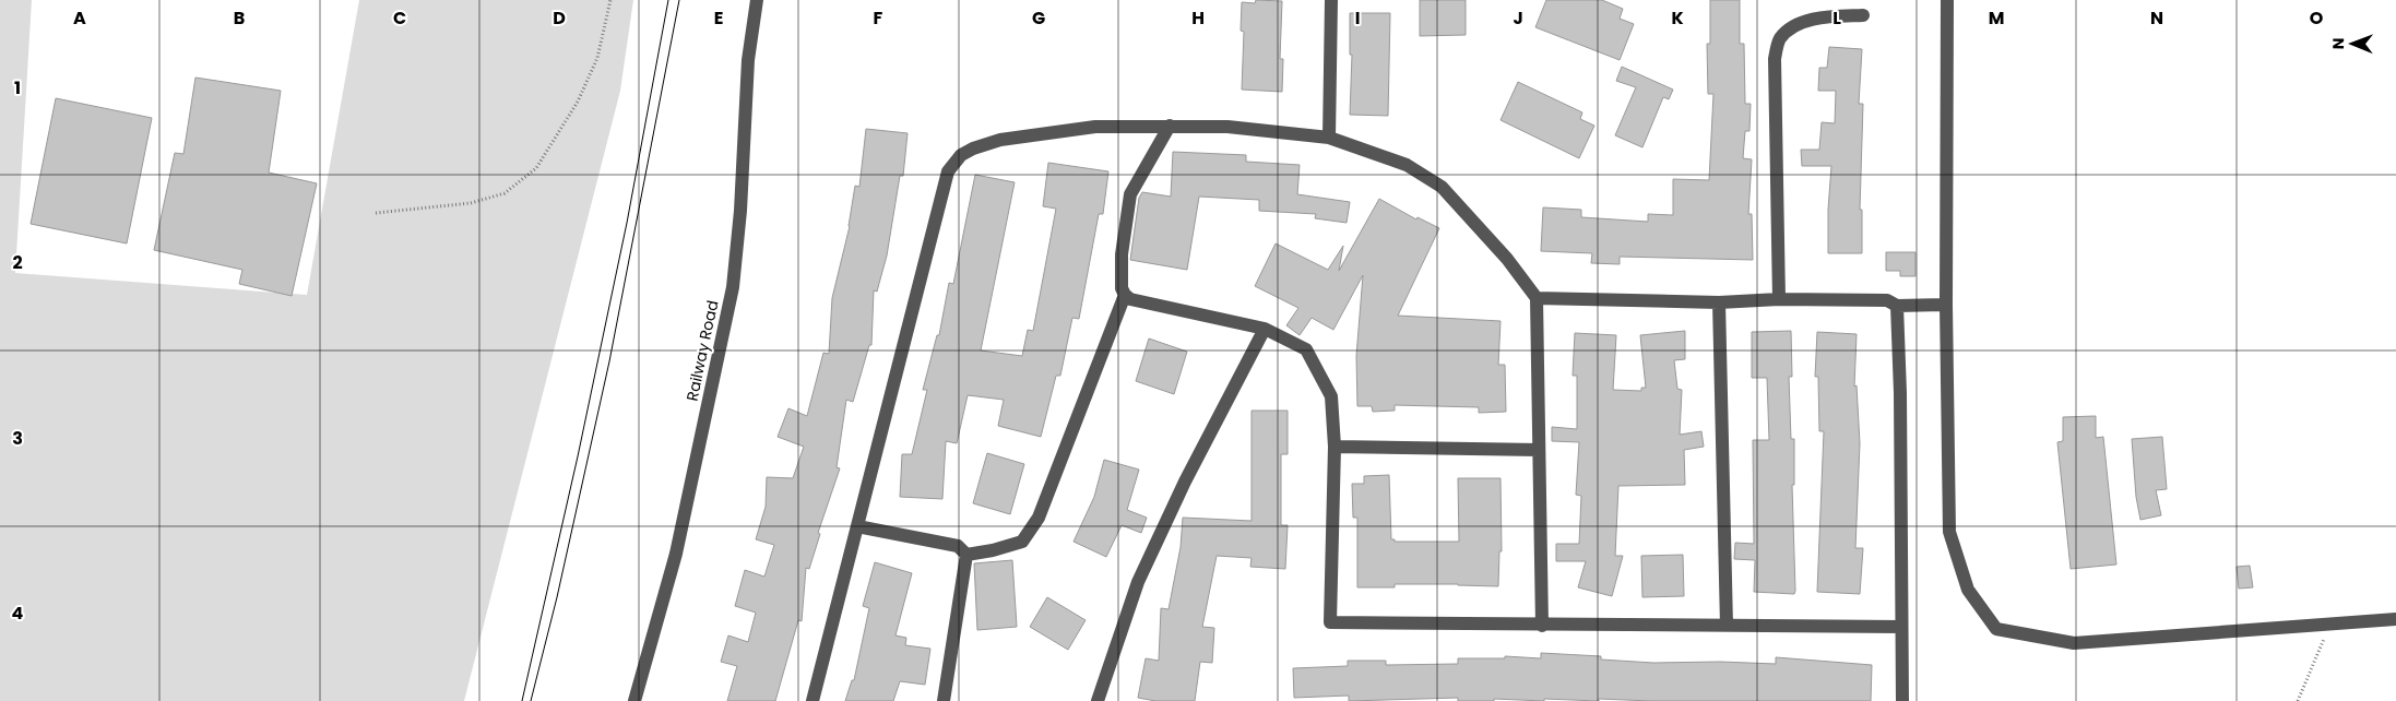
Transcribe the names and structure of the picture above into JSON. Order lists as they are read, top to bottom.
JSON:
{
  "streets": {
    "street": ["Railway Road"]
  },
  "north": "left",
  "grid": {
    "columns": [
      "A",
      "B",
      "C",
      "D",
      "E",
      "F",
      "G",
      "H",
      "I",
      "J",
      "K",
      "L",
      "M",
      "N",
      "O"
    ],
    "rows": [
      "1",
      "2",
      "3",
      "4"
    ]
  }
}
